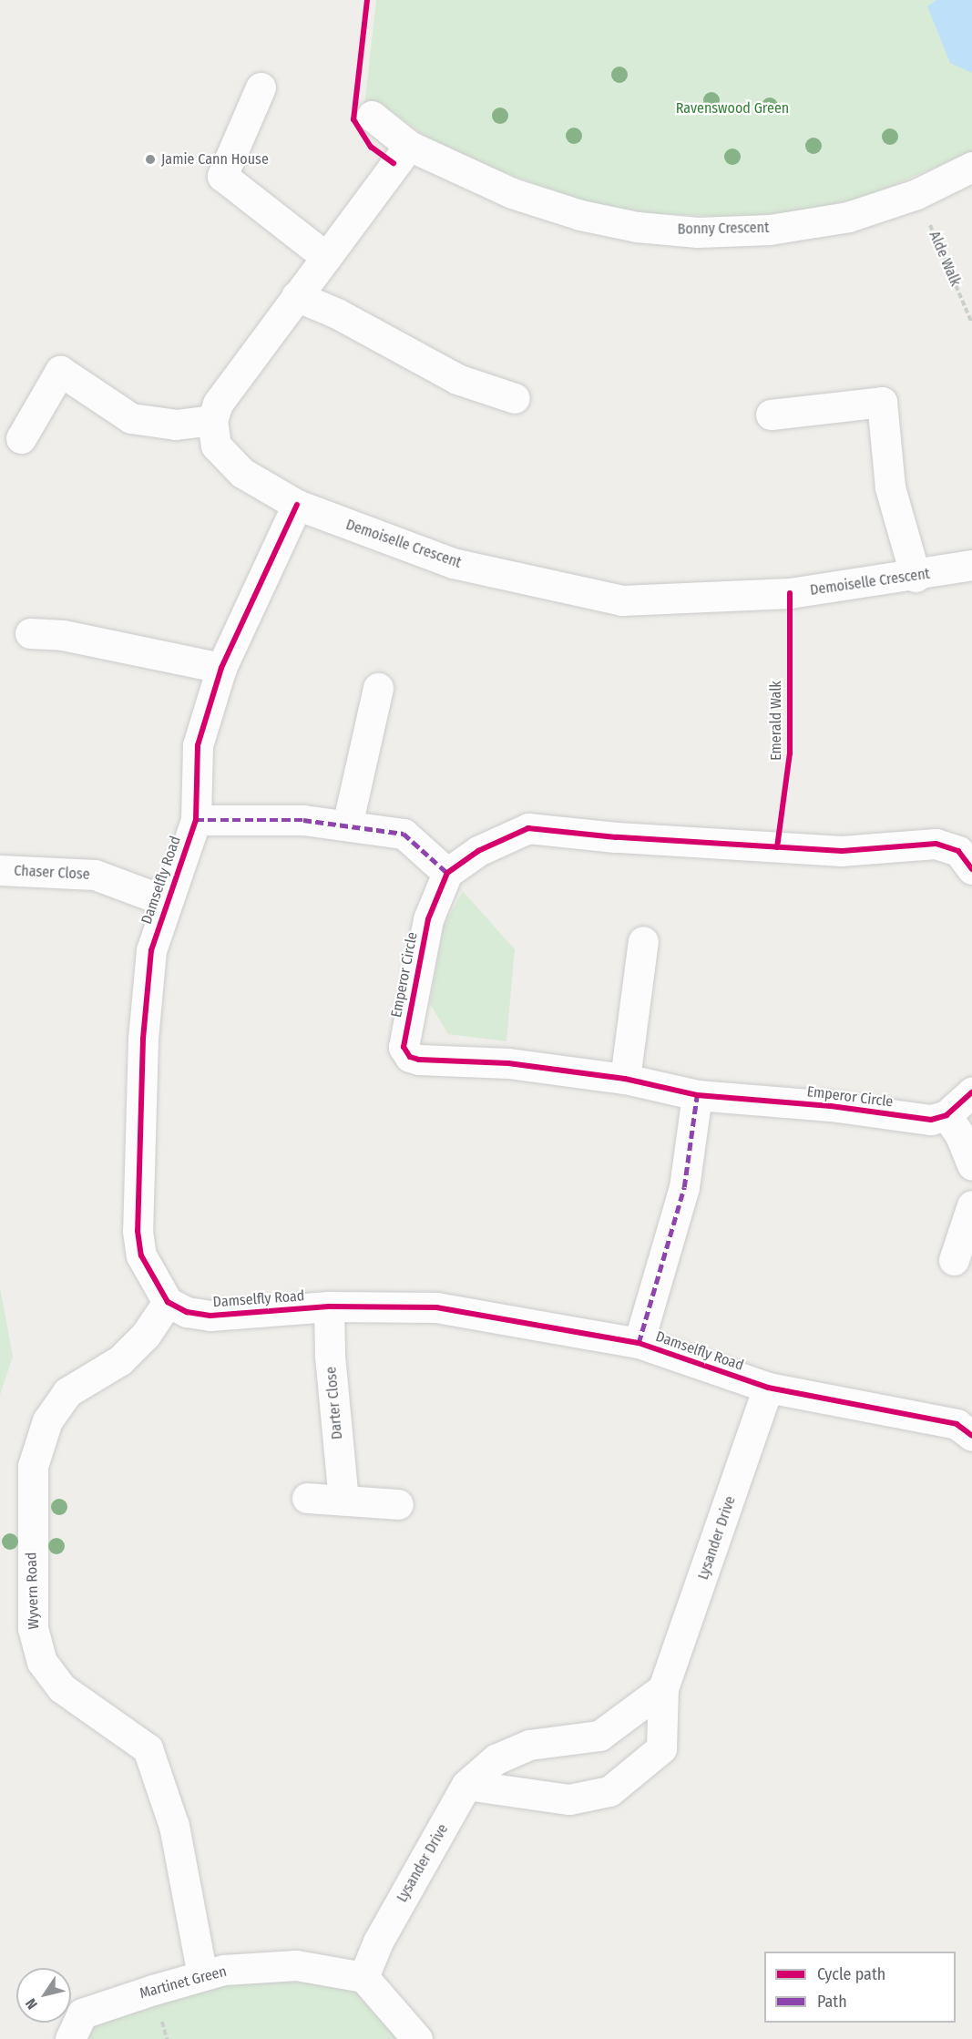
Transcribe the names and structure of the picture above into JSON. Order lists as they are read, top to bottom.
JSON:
{
  "streets": {
    "street": [
      "Bonny Crescent",
      "Demoiselle Crescent",
      "Chaser Close",
      "Damselfly Road",
      "Emperor Circle",
      "Darter Close",
      "Lysander Drive",
      "Wyvern Road",
      "Martinet Green"
    ],
    "path": ["Alde Walk"],
    "cycle path": ["Emerald Walk"]
  },
  "crossings": [
    ["Bonny Crescent", "Alde Walk"],
    ["Demoiselle Crescent", "Damselfly Road"],
    ["Chaser Close", "Damselfly Road"],
    ["Damselfly Road", "Darter Close"],
    ["Damselfly Road", "Lysander Drive"],
    ["Damselfly Road", "Wyvern Road"],
    ["Lysander Drive", "Martinet Green"],
    ["Wyvern Road", "Martinet Green"]
  ],
  "parks": ["Ravenswood Green"],
  "places": ["Jamie Cann House"],
  "legend": ["Cycle path", "Path"],
  "north": "bottom left"
}
